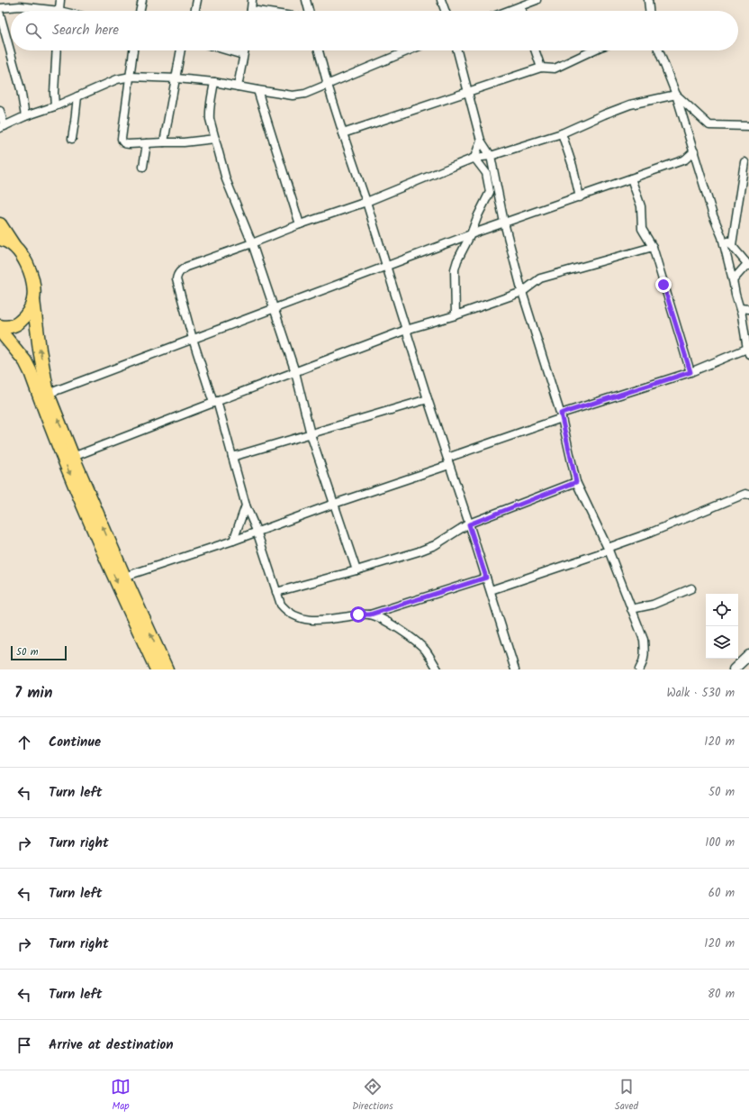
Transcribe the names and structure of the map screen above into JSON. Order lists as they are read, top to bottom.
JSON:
{
  "scale_bar": "50 m",
  "page": {
    "search": "Search here",
    "scale": "50 m",
    "heading": ["7 min", "Walk · 530 m"],
    "list": [
      ["Continue", "120 m"],
      ["Turn left", "50 m"],
      ["Turn right", "100 m"],
      ["Turn left", "60 m"],
      ["Turn right", "120 m"],
      ["Turn left", "80 m"],
      "Arrive at destination"
    ],
    "nav": ["Map", "Directions", "Saved"]
  }
}
